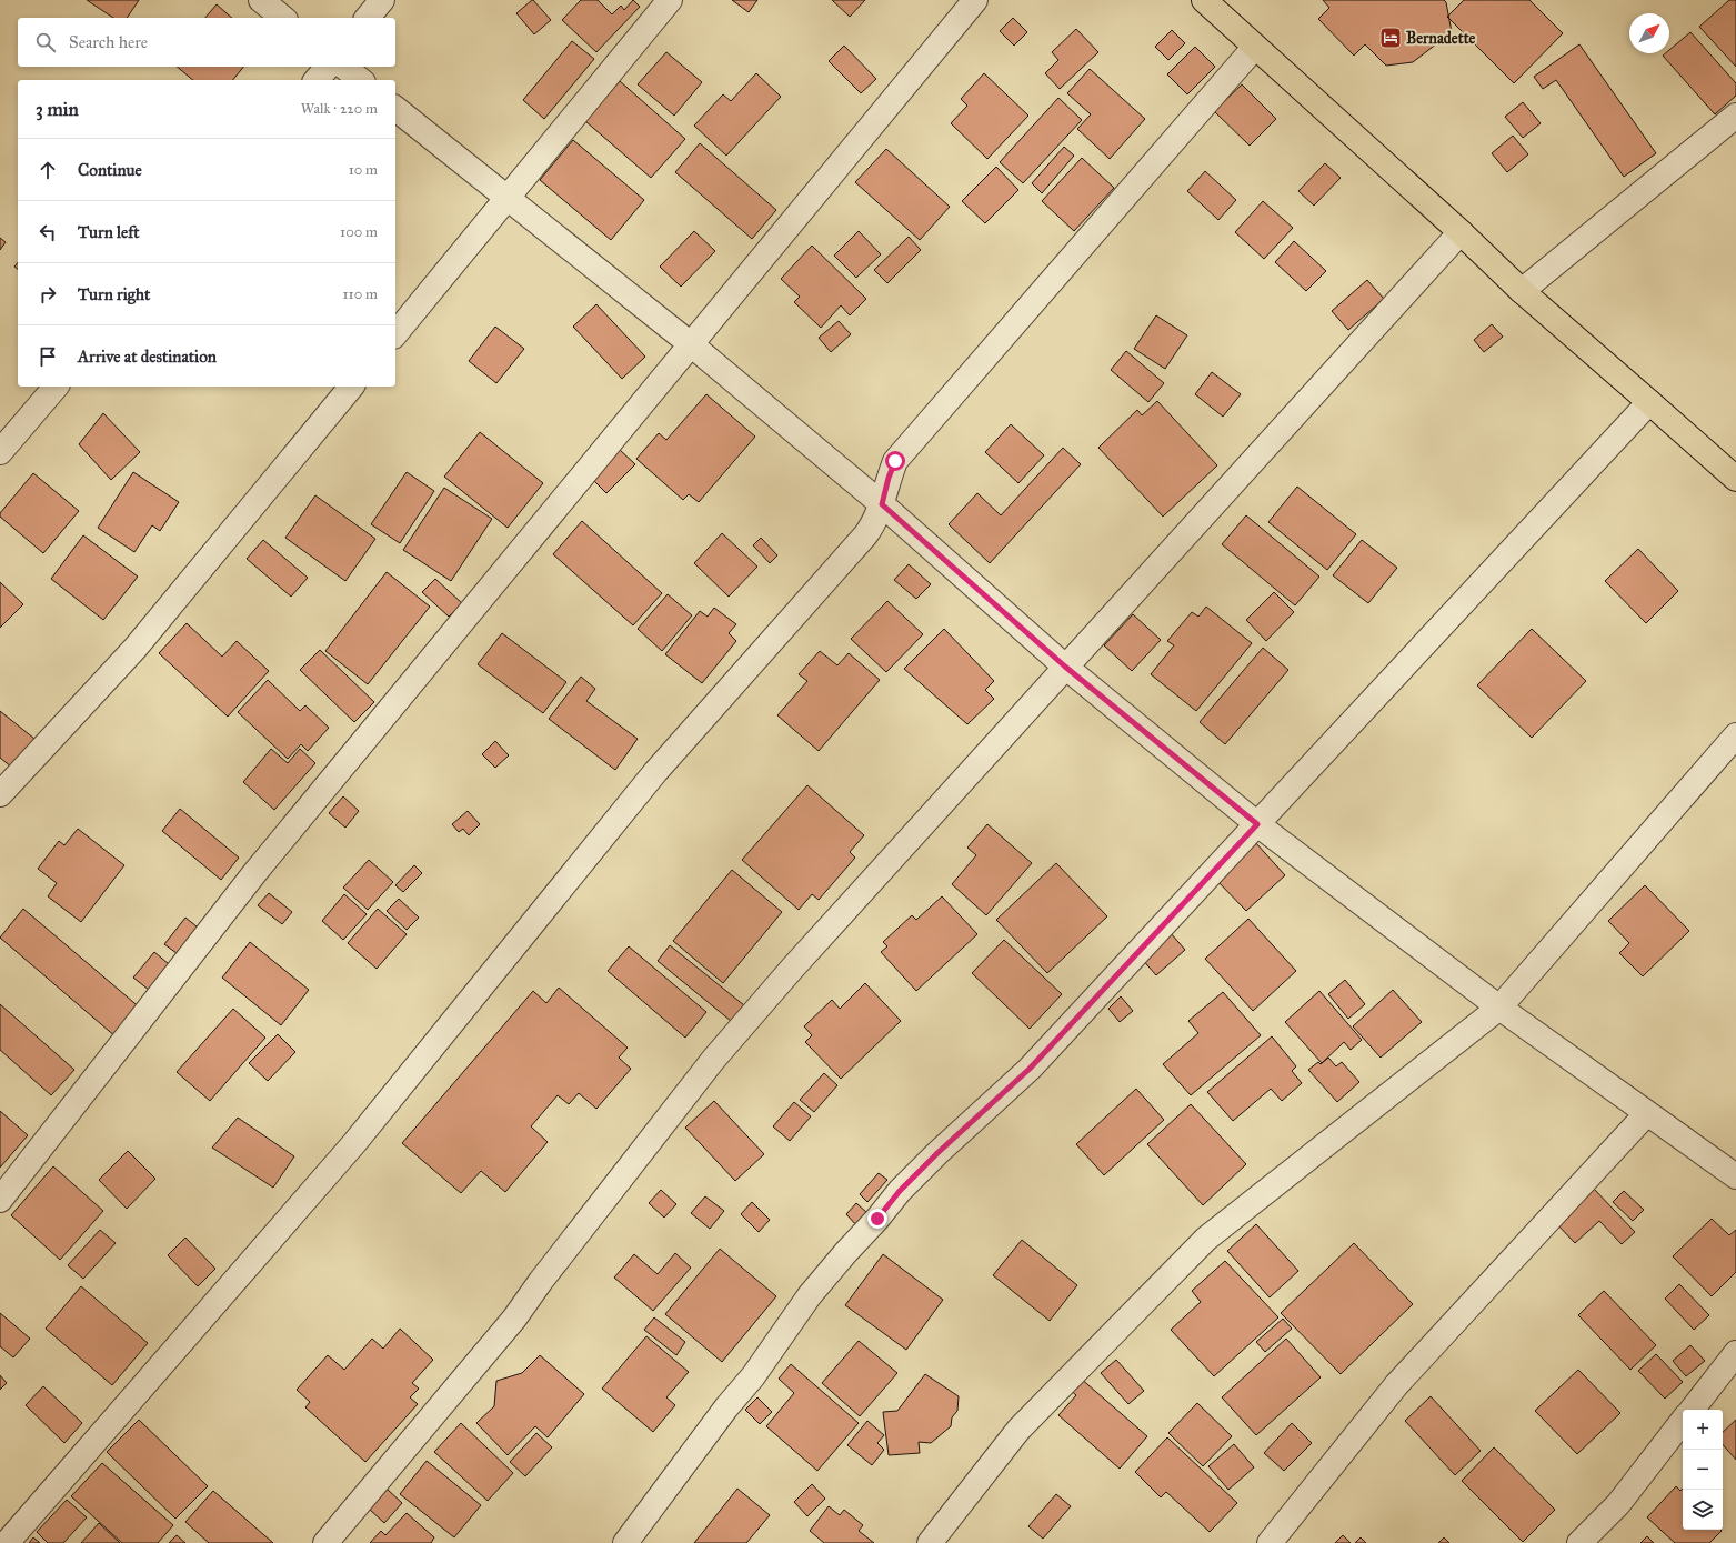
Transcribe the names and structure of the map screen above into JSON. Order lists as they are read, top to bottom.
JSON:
{
  "places": {
    "hotel": ["Bernadette"]
  },
  "north": "top right",
  "page": {
    "search": "Search here",
    "heading": ["3 min", "Walk · 220 m"],
    "list": [
      ["Continue", "10 m"],
      ["Turn left", "100 m"],
      ["Turn right", "110 m"],
      "Arrive at destination"
    ],
    "map_buttons": ["+", "−"]
  }
}
